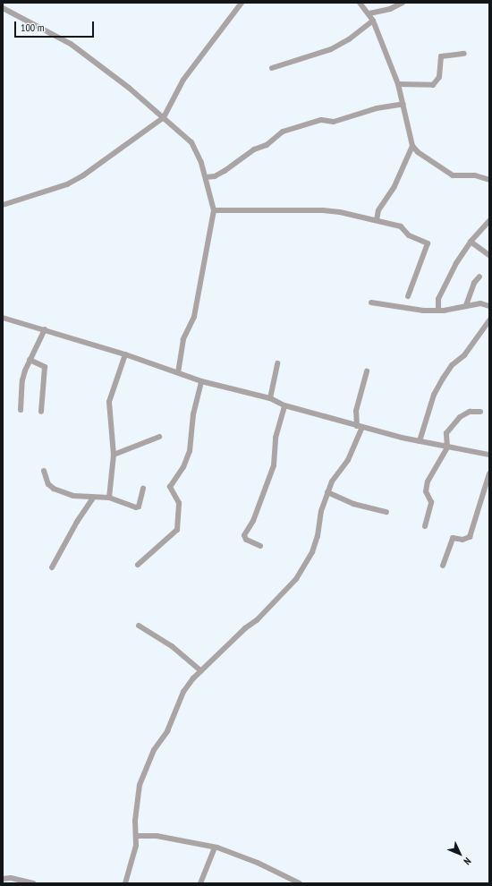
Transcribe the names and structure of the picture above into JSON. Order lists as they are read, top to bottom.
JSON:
{
  "scale_bar": "100 m",
  "north": "bottom right"
}
